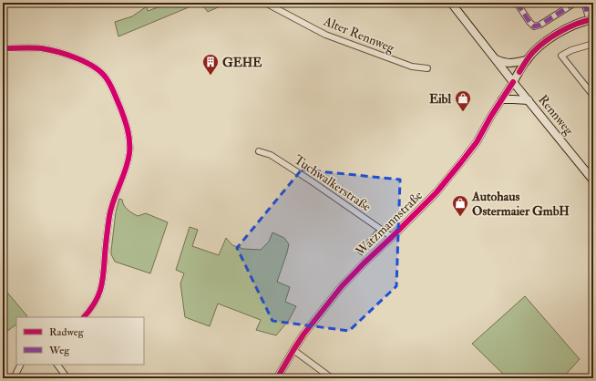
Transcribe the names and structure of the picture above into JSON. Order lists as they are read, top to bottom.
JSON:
{
  "streets": {
    "main road": ["Rennweg"],
    "street": ["Alter Rennweg", "Tuchwalkerstraße", "Watzmannstraße"]
  },
  "crossings": [
    ["Rennweg", "Watzmannstraße"],
    ["Tuchwalkerstraße", "Watzmannstraße"]
  ],
  "places": {
    "building": ["GEHE"],
    "shop": ["Eibl", "Autohaus Ostermaier GmbH"]
  },
  "legend": ["Radweg", "Weg"]
}
